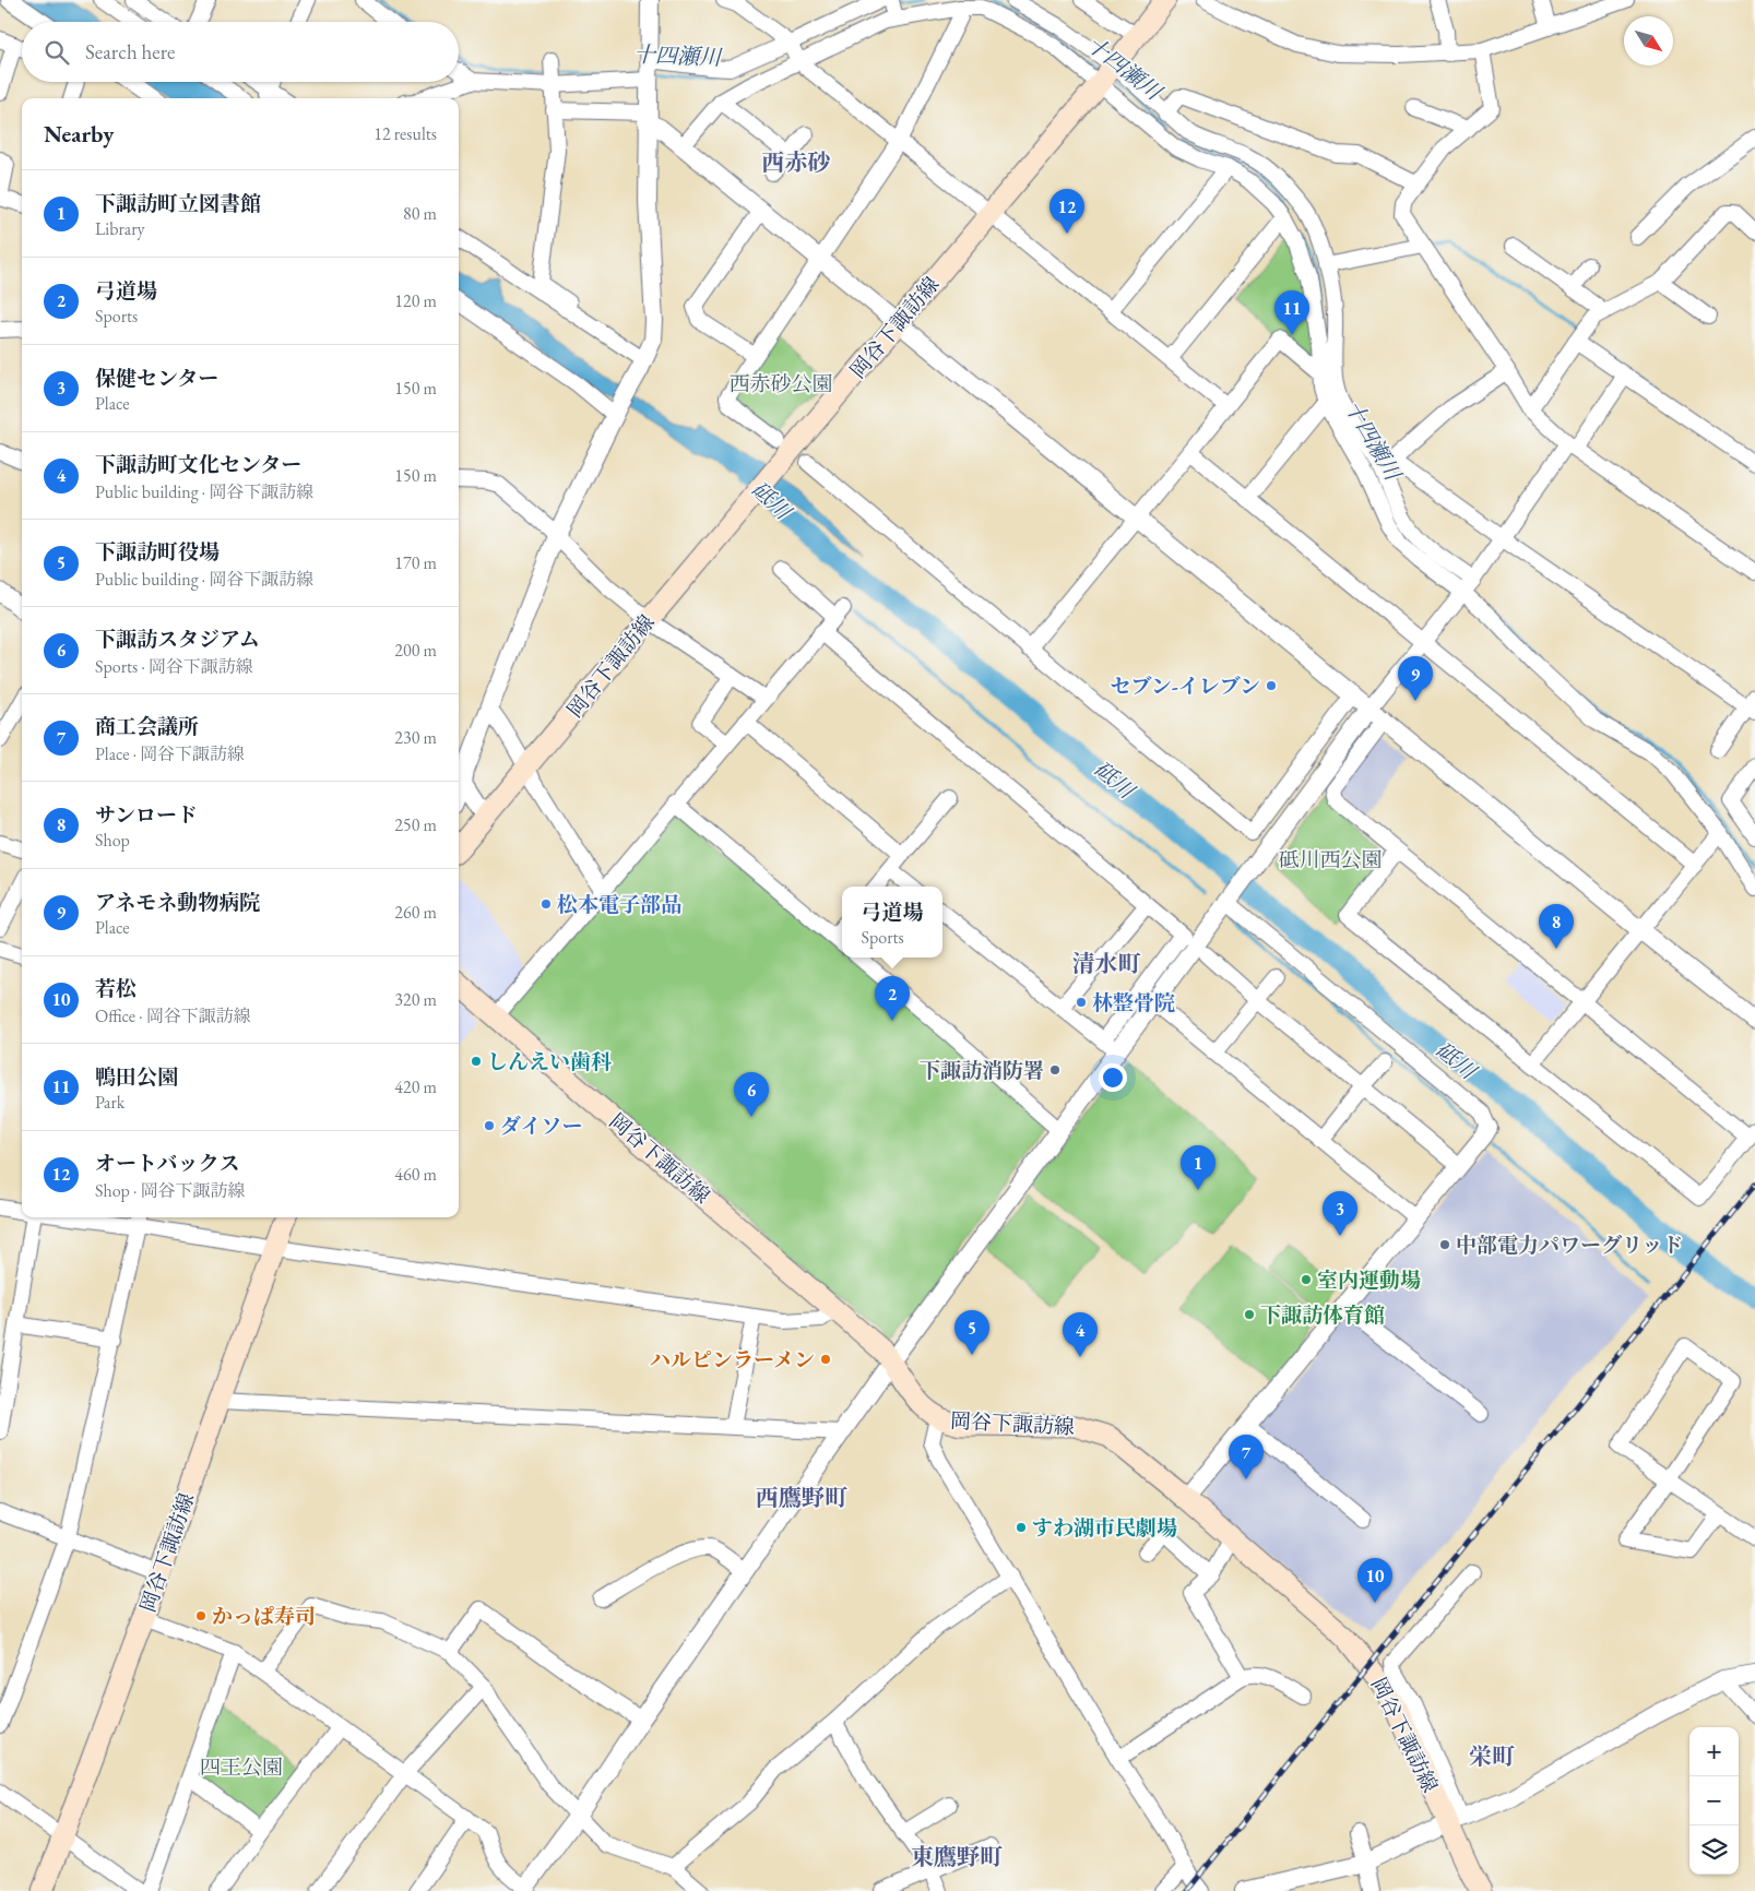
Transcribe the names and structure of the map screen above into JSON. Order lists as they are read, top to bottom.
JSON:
{
  "streets": {
    "main road": ["岡谷下諏訪線"]
  },
  "districts": [
    "西赤砂",
    "清水町",
    "西鷹野町",
    "栄町",
    "東鷹野町"
  ],
  "water": ["十四瀬川", "砥川"],
  "parks": ["西赤砂公園", "砥川西公園", "四王公園"],
  "places": [
    "セブン-イレブン",
    "松本電子部品",
    "林整骨院",
    "しんえい歯科",
    "下諏訪消防署",
    "ダイソー",
    "中部電力パワーグリッド",
    "室内運動場",
    "下諏訪体育館",
    "ハルピンラーメン",
    "すわ湖市民劇場",
    "かっぱ寿司"
  ],
  "north": "bottom right",
  "page": {
    "search": "Search here",
    "heading": ["Nearby", "12 results"],
    "list": [
      {
        "mark": "1",
        "name": "下諏訪町立図書館",
        "note": "Library",
        "value": "80 m"
      },
      {
        "mark": "2",
        "name": "弓道場",
        "note": "Sports",
        "value": "120 m"
      },
      {
        "mark": "3",
        "name": "保健センター",
        "note": "Place",
        "value": "150 m"
      },
      {
        "mark": "4",
        "name": "下諏訪町文化センター",
        "note": "Public building · 岡谷下諏訪線",
        "value": "150 m"
      },
      {
        "mark": "5",
        "name": "下諏訪町役場",
        "note": "Public building · 岡谷下諏訪線",
        "value": "170 m"
      },
      {
        "mark": "6",
        "name": "下諏訪スタジアム",
        "note": "Sports · 岡谷下諏訪線",
        "value": "200 m"
      },
      {
        "mark": "7",
        "name": "商工会議所",
        "note": "Place · 岡谷下諏訪線",
        "value": "230 m"
      },
      {
        "mark": "8",
        "name": "サンロード",
        "note": "Shop",
        "value": "250 m"
      },
      {
        "mark": "9",
        "name": "アネモネ動物病院",
        "note": "Place",
        "value": "260 m"
      },
      {
        "mark": "10",
        "name": "若松",
        "note": "Office · 岡谷下諏訪線",
        "value": "320 m"
      },
      {
        "mark": "11",
        "name": "鴨田公園",
        "note": "Park",
        "value": "420 m"
      },
      {
        "mark": "12",
        "name": "オートバックス",
        "note": "Shop · 岡谷下諏訪線",
        "value": "460 m"
      }
    ],
    "pins": [
      "12",
      "11",
      "9",
      "8",
      "2",
      "6",
      "1",
      "3",
      "5",
      "4",
      "7",
      "10"
    ],
    "popup": ["弓道場", "Sports"],
    "map_buttons": ["+", "−"]
  }
}
